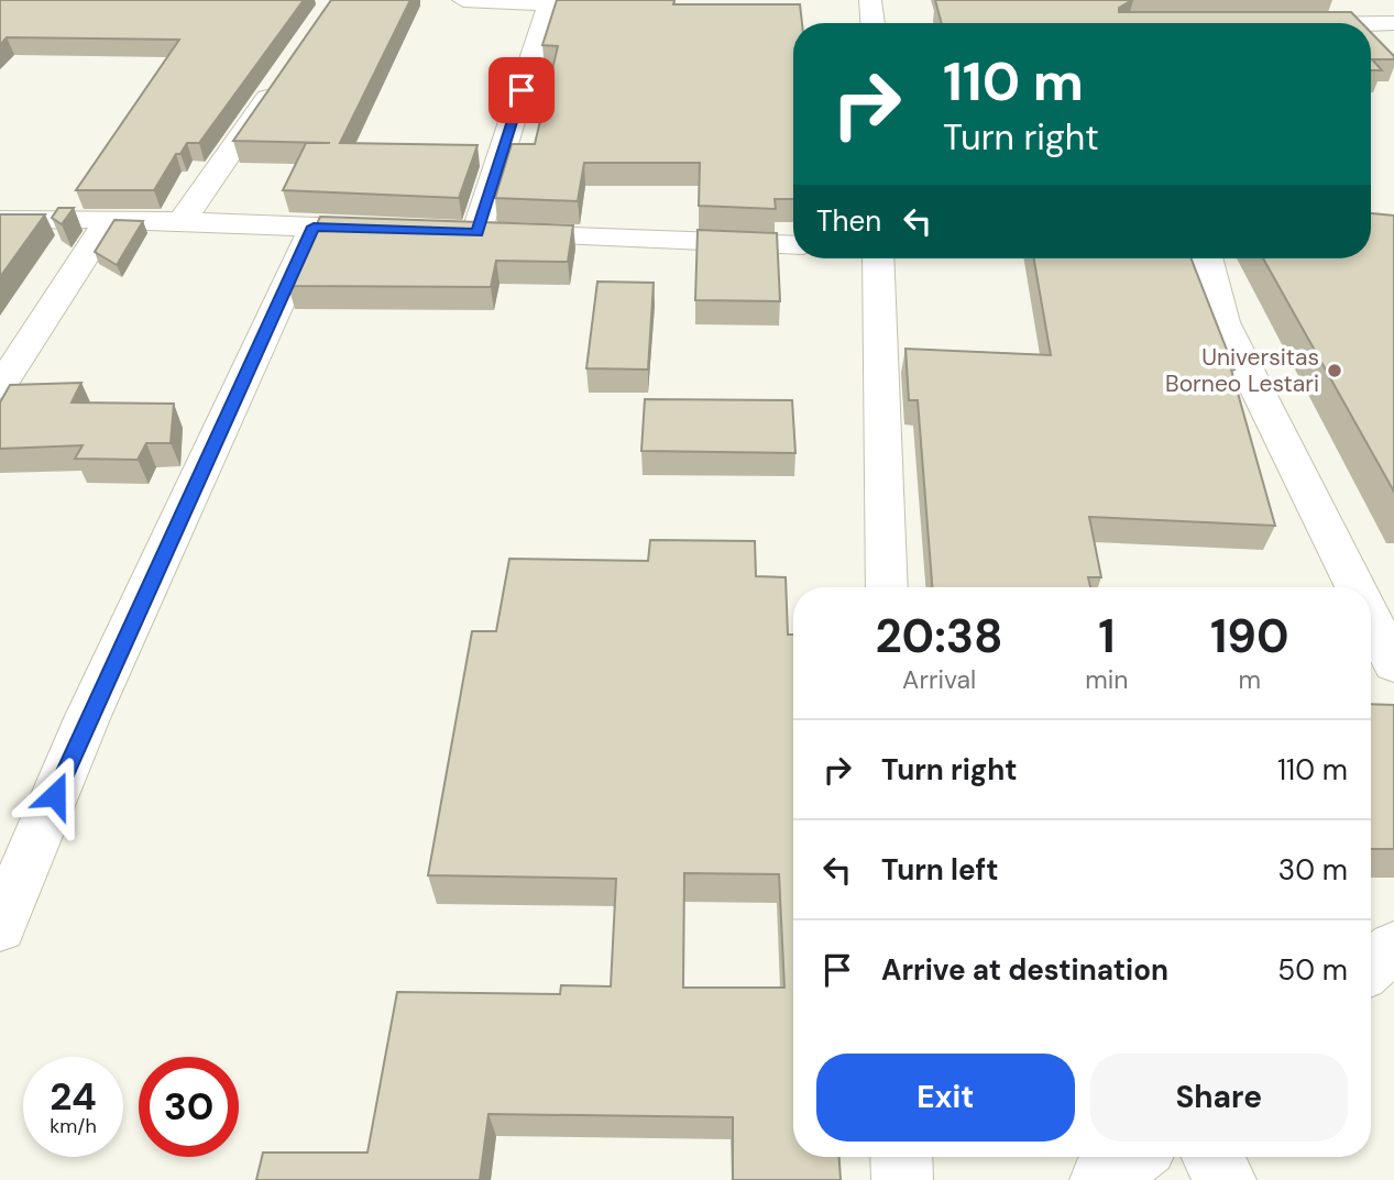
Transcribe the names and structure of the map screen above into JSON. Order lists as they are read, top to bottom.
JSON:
{
  "places": ["Universitas Borneo Lestari"],
  "page": {
    "turn": ["110 m", "Turn right"],
    "then": "Then",
    "eta": [
      "20:38",
      "Arrival",
      "1",
      "min",
      "190",
      "m"
    ],
    "list": [
      {
        "name": "Turn right",
        "value": "110 m"
      },
      {
        "name": "Turn left",
        "value": "30 m"
      },
      {
        "name": "Arrive at destination",
        "value": "50 m"
      }
    ],
    "buttons": ["Exit", "Share"],
    "speed": "24 km/h",
    "limit": "30"
  }
}
